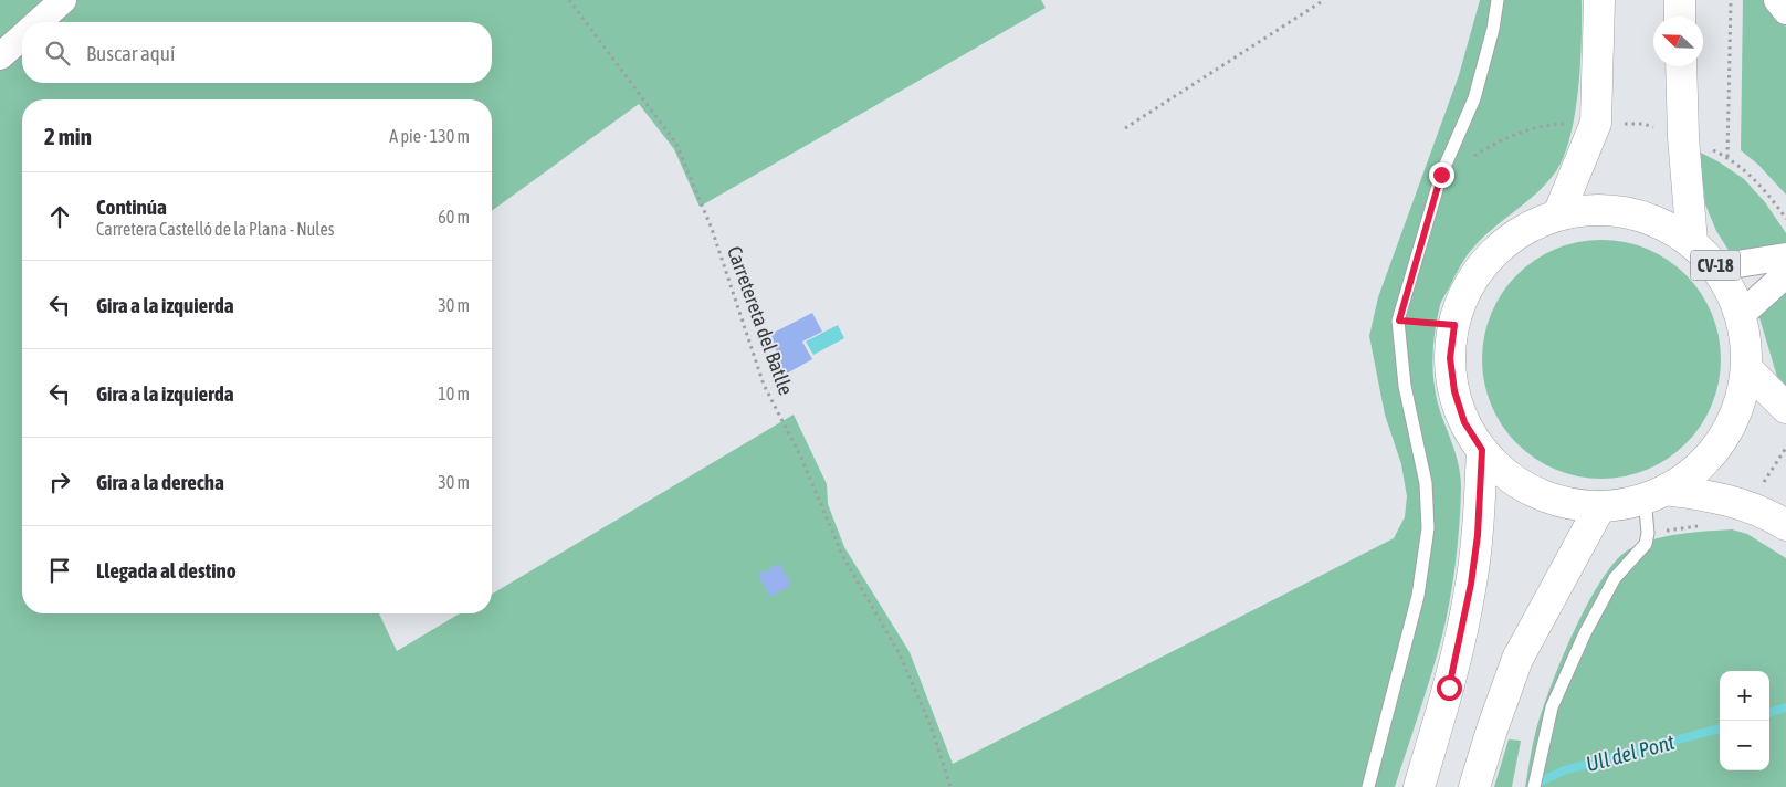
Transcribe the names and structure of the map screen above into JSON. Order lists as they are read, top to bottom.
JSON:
{
  "streets": {
    "main road": ["CV-18"],
    "path": ["Carretereta del Batlle"]
  },
  "water": ["Ull del Pont"],
  "north": "top left",
  "page": {
    "search": "Buscar aquí",
    "heading": ["2 min", "A pie · 130 m"],
    "list": [
      ["Continúa", "Carretera Castelló de la Plana - Nules", "60 m"],
      ["Gira a la izquierda", "30 m"],
      ["Gira a la izquierda", "10 m"],
      ["Gira a la derecha", "30 m"],
      "Llegada al destino"
    ],
    "map_buttons": ["+", "−"]
  }
}
